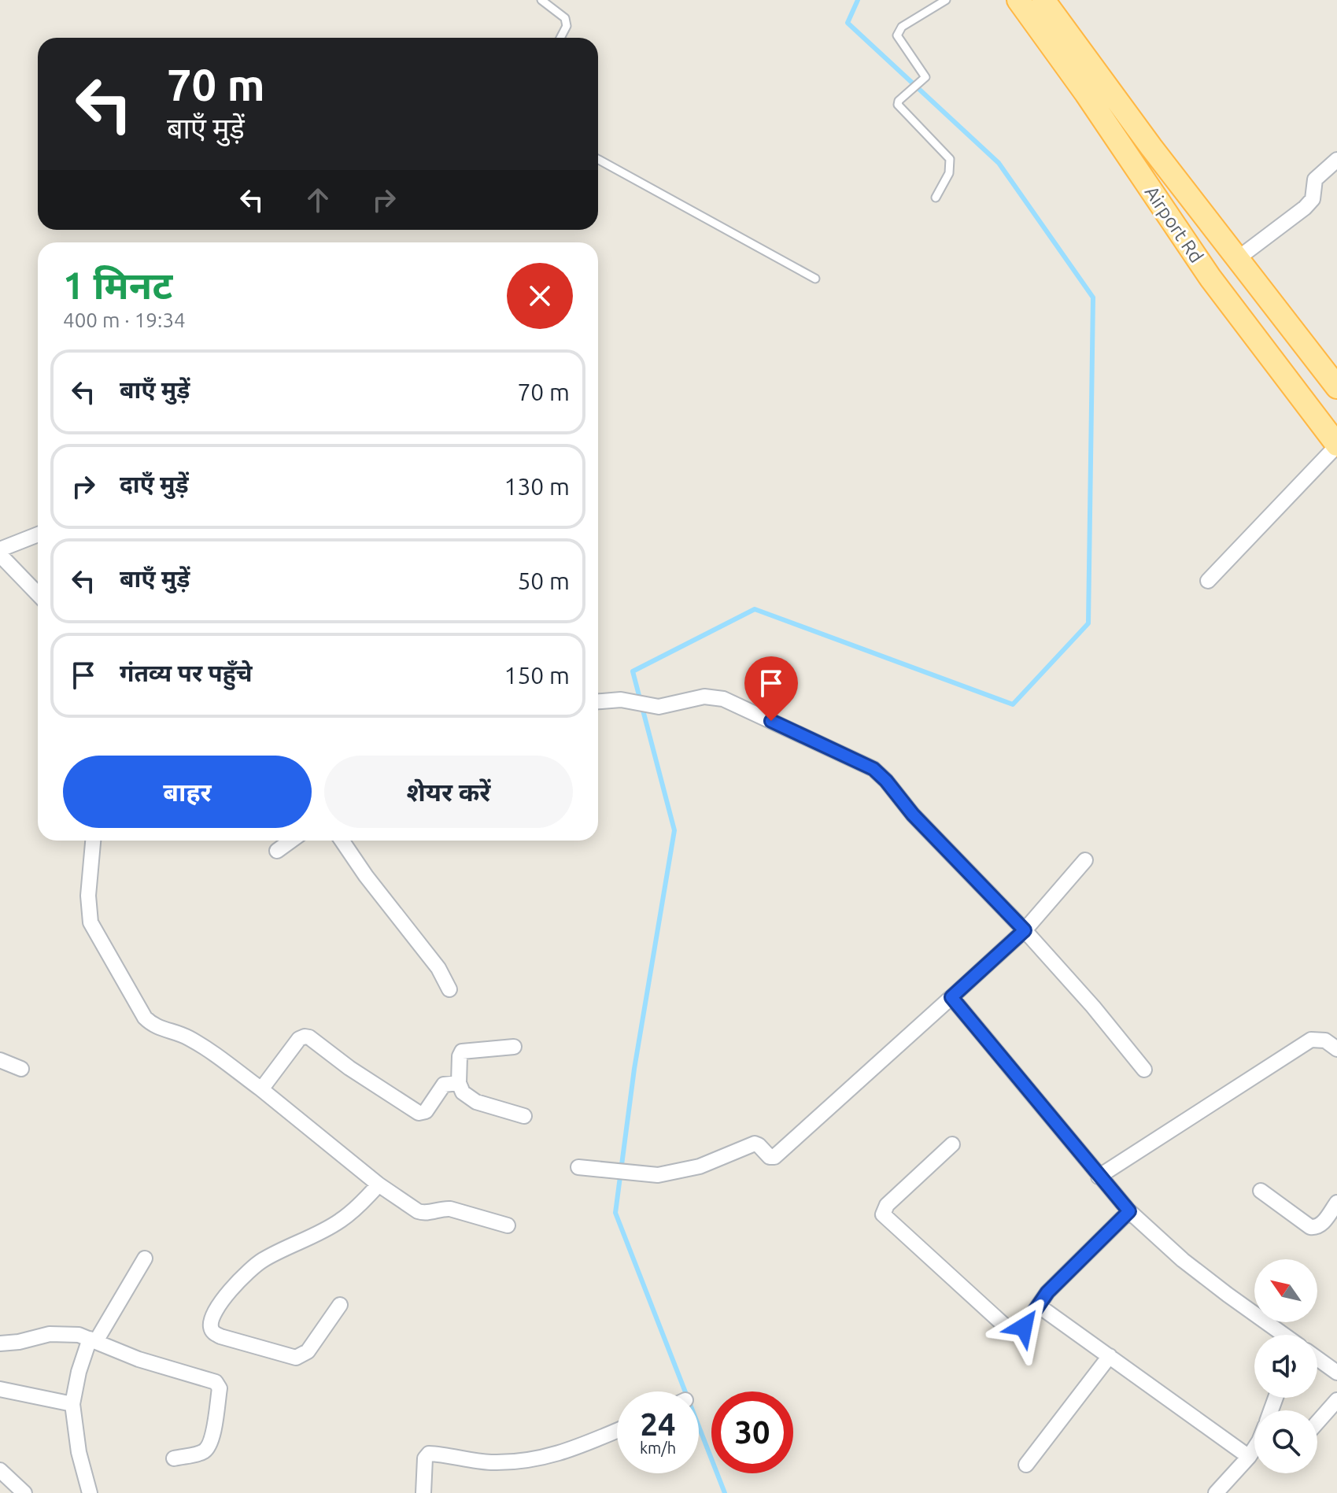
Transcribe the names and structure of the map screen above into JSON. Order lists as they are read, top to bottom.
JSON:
{
  "streets": {
    "main road": ["Airport Rd"]
  },
  "north": "top left",
  "page": {
    "turn": ["70 m", "बाएँ मुड़ें"],
    "heading": ["1 मिनट", "400 m · 19:34"],
    "list": [
      {
        "name": "बाएँ मुड़ें",
        "value": "70 m"
      },
      {
        "name": "दाएँ मुड़ें",
        "value": "130 m"
      },
      {
        "name": "बाएँ मुड़ें",
        "value": "50 m"
      },
      {
        "name": "गंतव्य पर पहुँचे",
        "value": "150 m"
      }
    ],
    "buttons": ["बाहर", "शेयर करें"],
    "speed": "24 km/h",
    "limit": "30"
  }
}
